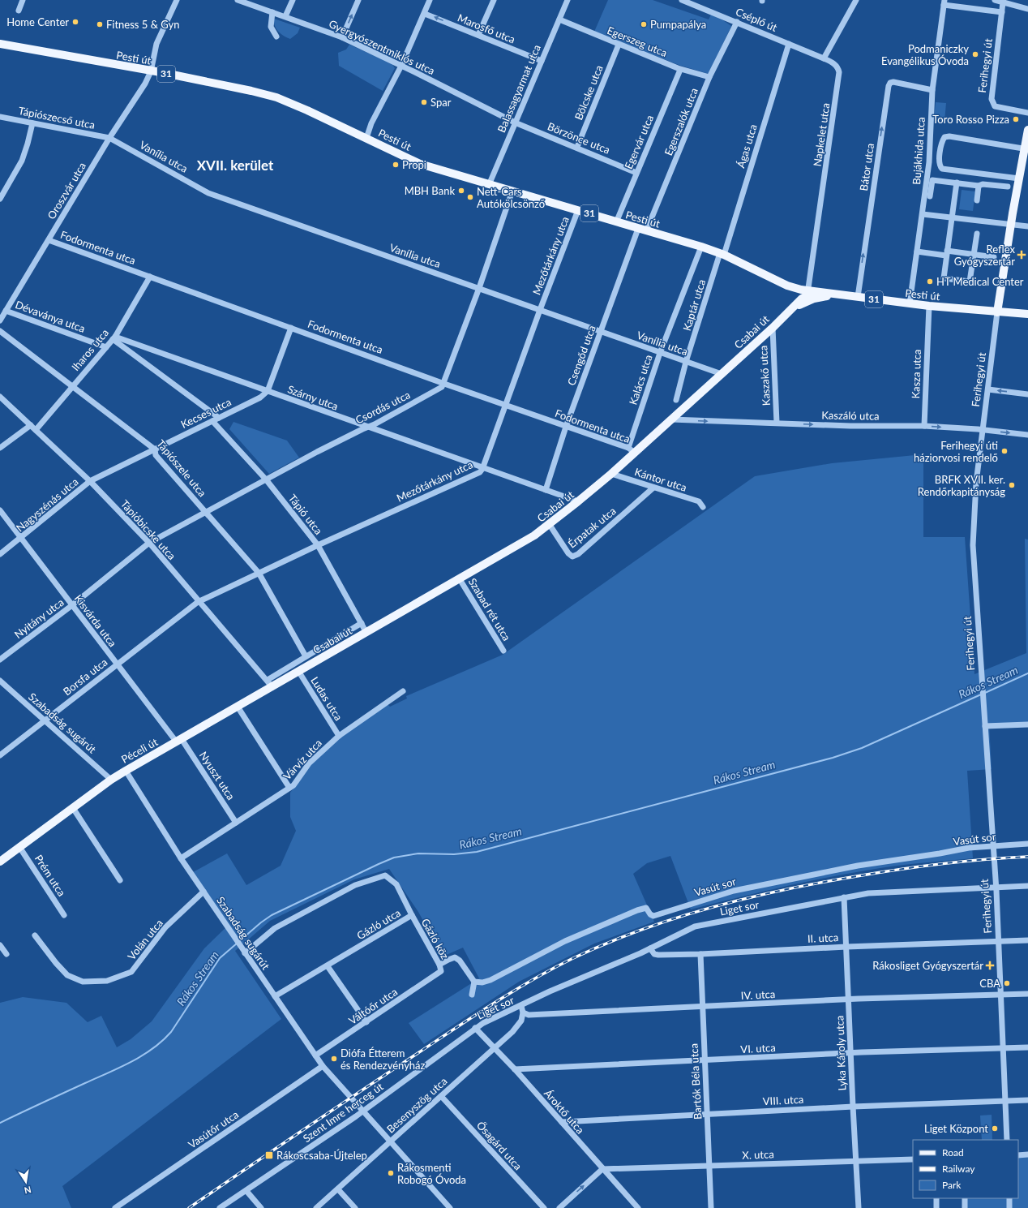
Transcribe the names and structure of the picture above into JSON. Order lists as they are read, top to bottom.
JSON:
{
  "streets": {
    "main road": [
      "Pesti út",
      "Ferihegyi út",
      "31",
      "Csabai út",
      "Péceli út"
    ],
    "street": [
      "Cséplő út",
      "Marosfő utca",
      "Egerszeg utca",
      "Gyergyószentmiklós utca",
      "Balassagyarmat utca",
      "Bölcske utca",
      "Tápiószecső utca",
      "Egerszalók utca",
      "Napkelet utca",
      "Börzönce utca",
      "Egervár utca",
      "Ágas utca",
      "Bujákhida utca",
      "Vanília utca",
      "Bátor utca",
      "Oroszvár utca",
      "Fodormenta utca",
      "Mezőtárkány utca",
      "Kaptár utca",
      "Dévaványa utca",
      "Iharos utca",
      "Csengőd utca",
      "Kasza utca",
      "Kaszakő utca",
      "Kalács utca",
      "Szárny utca",
      "Csordás utca",
      "Kecses utca",
      "Kaszáló utca",
      "Tápiószele utca",
      "Kántor utca",
      "Nagyszénás utca",
      "Tápió utca",
      "Érpatak utca",
      "Tápióbicske utca",
      "Szabad rét utca",
      "Nyitány utca",
      "Kisvárda utca",
      "Borsfa utca",
      "Ludas utca",
      "Szabadság sugárút",
      "Várvíz utca",
      "Nyuszt utca",
      "Vasút sor",
      "Prém utca",
      "Liget sor",
      "Gázló utca",
      "II. utca",
      "Gázló köz",
      "Volán utca",
      "IV. utca",
      "Váltóőr utca",
      "VI. utca",
      "Lyka Károly utca",
      "Bartók Béla utca",
      "VIII. utca",
      "Besenyszög utca",
      "Ároktő utca",
      "Szent Imre herceg út",
      "Vasútőr utca",
      "Ősagárd utca",
      "X. utca"
    ]
  },
  "crossings": [
    ["Cséplő út", "Egerszalók utca"],
    ["Cséplő út", "Napkelet utca"],
    ["Cséplő út", "Ágas utca"],
    ["Marosfő utca", "Balassagyarmat utca"],
    ["Egerszeg utca", "Balassagyarmat utca"],
    ["Egerszeg utca", "Bölcske utca"],
    ["Egerszeg utca", "Egerszalók utca"],
    ["Egerszeg utca", "Egervár utca"],
    ["Gyergyószentmiklós utca", "Balassagyarmat utca"],
    ["Gyergyószentmiklós utca", "Börzönce utca"],
    ["Pesti út", "Ferihegyi út"],
    ["Pesti út", "Balassagyarmat utca"],
    ["Pesti út", "Egerszalók utca"],
    ["Pesti út", "Napkelet utca"],
    ["Pesti út", "Egervár utca"],
    ["Pesti út", "Ágas utca"],
    ["Pesti út", "Bujákhida utca"],
    ["Pesti út", "Bátor utca"],
    ["Pesti út", "Oroszvár utca"],
    ["Pesti út", "Mezőtárkány utca"],
    ["Pesti út", "Kaptár utca"],
    ["Pesti út", "Csabai út"],
    ["Pesti út", "Csengőd utca"],
    ["Pesti út", "Kasza utca"],
    ["Pesti út", "Kalács utca"],
    ["Ferihegyi út", "Kaszáló utca"],
    ["Ferihegyi út", "Vasút sor"],
    ["Ferihegyi út", "Liget sor"],
    ["Ferihegyi út", "II. utca"],
    ["Ferihegyi út", "IV. utca"],
    ["Ferihegyi út", "VI. utca"],
    ["Ferihegyi út", "VIII. utca"],
    ["Balassagyarmat utca", "Börzönce utca"],
    ["Bölcske utca", "Börzönce utca"],
    ["Tápiószecső utca", "Vanília utca"],
    ["Tápiószecső utca", "Oroszvár utca"],
    ["Egerszalók utca", "Csengőd utca"],
    ["Napkelet utca", "Csabai út"],
    ["Börzönce utca", "Egervár utca"],
    ["Ágas utca", "Kaptár utca"],
    ["Bujákhida utca", "Bátor utca"],
    ["Vanília utca", "Oroszvár utca"],
    ["Vanília utca", "Mezőtárkány utca"],
    ["Vanília utca", "Kaptár utca"],
    ["Vanília utca", "Csabai út"],
    ["Vanília utca", "Csengőd utca"],
    ["Vanília utca", "Kalács utca"],
    ["Oroszvár utca", "Fodormenta utca"],
    ["Oroszvár utca", "Dévaványa utca"],
    ["Fodormenta utca", "Mezőtárkány utca"],
    ["Fodormenta utca", "Csabai út"],
    ["Fodormenta utca", "Iharos utca"],
    ["Fodormenta utca", "Csengőd utca"],
    ["Fodormenta utca", "Kalács utca"],
    ["Fodormenta utca", "Csordás utca"],
    ["Mezőtárkány utca", "Szárny utca"],
    ["Mezőtárkány utca", "Tápiószele utca"],
    ["Mezőtárkány utca", "Tápió utca"],
    ["Mezőtárkány utca", "Tápióbicske utca"],
    ["Mezőtárkány utca", "Borsfa utca"],
    ["Dévaványa utca", "Iharos utca"],
    ["Csabai út", "Kaszakő utca"],
    ["Csabai út", "Kalács utca"],
    ["Csabai út", "Szárny utca"],
    ["Csabai út", "Kaszáló utca"],
    ["Csabai út", "Tápiószele utca"],
    ["Csabai út", "Kántor utca"],
    ["Csabai út", "Tápió utca"],
    ["Csabai út", "Érpatak utca"],
    ["Csabai út", "Tápióbicske utca"],
    ["Csabai út", "Szabad rét utca"],
    ["Csabai út", "Ludas utca"],
    ["Csabai út", "Péceli út"],
    ["Iharos utca", "Szárny utca"],
    ["Iharos utca", "Tápiószele utca"],
    ["Iharos utca", "Tápióbicske utca"],
    ["Csengőd utca", "Szárny utca"],
    ["Kasza utca", "Kaszáló utca"],
    ["Kaszakő utca", "Kaszáló utca"],
    ["Szárny utca", "Csordás utca"],
    ["Szárny utca", "Kecses utca"],
    ["Csordás utca", "Tápiószele utca"],
    ["Csordás utca", "Tápió utca"],
    ["Csordás utca", "Tápióbicske utca"],
    ["Csordás utca", "Nyitány utca"],
    ["Kecses utca", "Tápiószele utca"],
    ["Kecses utca", "Nagyszénás utca"],
    ["Kecses utca", "Tápió utca"],
    ["Kecses utca", "Tápióbicske utca"],
    ["Kántor utca", "Érpatak utca"],
    ["Nagyszénás utca", "Tápióbicske utca"],
    ["Nagyszénás utca", "Kisvárda utca"],
    ["Tápióbicske utca", "Nyitány utca"],
    ["Tápióbicske utca", "Borsfa utca"],
    ["Tápióbicske utca", "Péceli út"],
    ["Nyitány utca", "Kisvárda utca"],
    ["Kisvárda utca", "Borsfa utca"],
    ["Kisvárda utca", "Péceli út"],
    ["Kisvárda utca", "Nyuszt utca"],
    ["Borsfa utca", "Szabadság sugárút"],
    ["Ludas utca", "Péceli út"],
    ["Ludas utca", "Várvíz utca"],
    ["Szabadság sugárút", "Péceli út"],
    ["Szabadság sugárút", "Várvíz utca"],
    ["Szabadság sugárút", "Gázló utca"],
    ["Szabadság sugárút", "Volán utca"],
    ["Szabadság sugárút", "Váltóőr utca"],
    ["Szabadság sugárút", "Besenyszög utca"],
    ["Szabadság sugárút", "Szent Imre herceg út"],
    ["Szabadság sugárút", "Vasútőr utca"],
    ["Péceli út", "Nyuszt utca"],
    ["Péceli út", "Prém utca"],
    ["Várvíz utca", "Nyuszt utca"],
    ["Liget sor", "II. utca"],
    ["Liget sor", "Lyka Károly utca"],
    ["Liget sor", "Ároktő utca"],
    ["Liget sor", "Szent Imre herceg út"],
    ["Gázló utca", "Gázló köz"],
    ["II. utca", "Lyka Károly utca"],
    ["II. utca", "Bartók Béla utca"],
    ["Gázló köz", "Váltóőr utca"],
    ["IV. utca", "Lyka Károly utca"],
    ["IV. utca", "Bartók Béla utca"],
    ["IV. utca", "Besenyszög utca"],
    ["VI. utca", "Lyka Károly utca"],
    ["VI. utca", "Bartók Béla utca"],
    ["VI. utca", "Ároktő utca"],
    ["Lyka Károly utca", "VIII. utca"],
    ["Lyka Károly utca", "X. utca"],
    ["Bartók Béla utca", "VIII. utca"],
    ["Bartók Béla utca", "X. utca"],
    ["VIII. utca", "Ároktő utca"],
    ["Besenyszög utca", "Ároktő utca"],
    ["Besenyszög utca", "Ősagárd utca"],
    ["Ároktő utca", "Szent Imre herceg út"],
    ["Ároktő utca", "X. utca"]
  ],
  "one_way": ["Marosfő utca", "Bátor utca", "Kaszáló utca"],
  "districts": ["XVII. kerület"],
  "water": ["Rákos Stream"],
  "places": {
    "other": [
      "Home Center",
      "Fitness 5 & Gyn",
      "Pumpapálya",
      "Podmaniczky Evangélikus Óvoda",
      "Spar",
      "Toro Rosso Pizza",
      "Propi",
      "MBH Bank",
      "Nett-Cars Autókölcsönző",
      "HT Medical Center",
      "Ferihegyi úti háziorvosi rendelő",
      "BRFK XVII. ker. Rendőrkapitányság",
      "CBA",
      "Diófa Étterem és Rendezvényház",
      "Liget Központ",
      "Rákosmenti Robogó Óvoda"
    ],
    "health": ["Reflex Gyógyszertár", "Rákosliget Gyógyszertár"],
    "transit": ["Rákoscsaba-Újtelep"]
  },
  "legend": ["Road", "Railway", "Park"],
  "north": "bottom"
}
